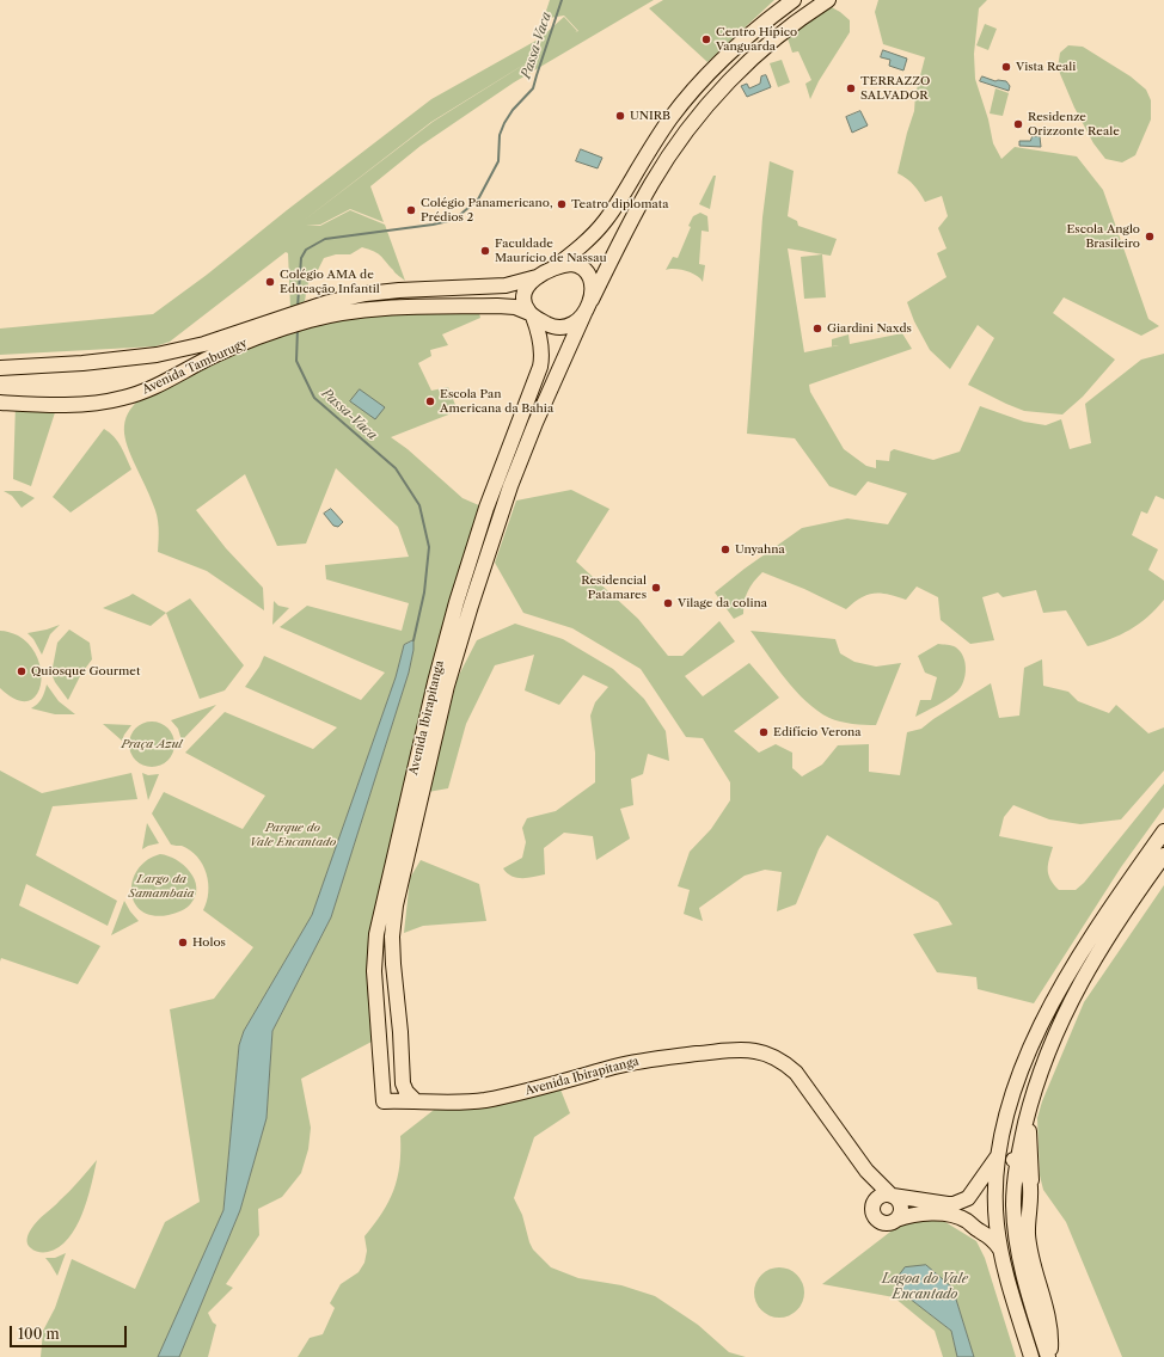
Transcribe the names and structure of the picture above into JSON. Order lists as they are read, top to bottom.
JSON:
{
  "streets": {
    "main road": ["Avenida Tamburugy", "Avenida Ibirapitanga"]
  },
  "crossings": [
    ["Avenida Tamburugy", "Avenida Ibirapitanga"]
  ],
  "water": ["Passa-Vaca", "Lagoa do Vale Encantado"],
  "parks": ["Praça Azul", "Parque do Vale Encantado", "Largo da Samambaia"],
  "places": [
    "Centro Hípico Vanguarda",
    "Vista Reali",
    "TERRAZZO SALVADOR",
    "UNIRB",
    "Residenze Orizzonte Reale",
    "Teatro diplomata",
    "Colégio Panamericano, Prédios 2",
    "Escola Anglo Brasileiro",
    "Faculdade Maurício de Nassau",
    "Colégio AMA de Educação Infantil",
    "Giardini Naxds",
    "Escola Pan Americana da Bahia",
    "Unyahna",
    "Residencial Patamares",
    "Vilage da colina",
    "Quiosque Gourmet",
    "Edifício Verona",
    "Holos"
  ],
  "scale_bar": "100 m"
}
